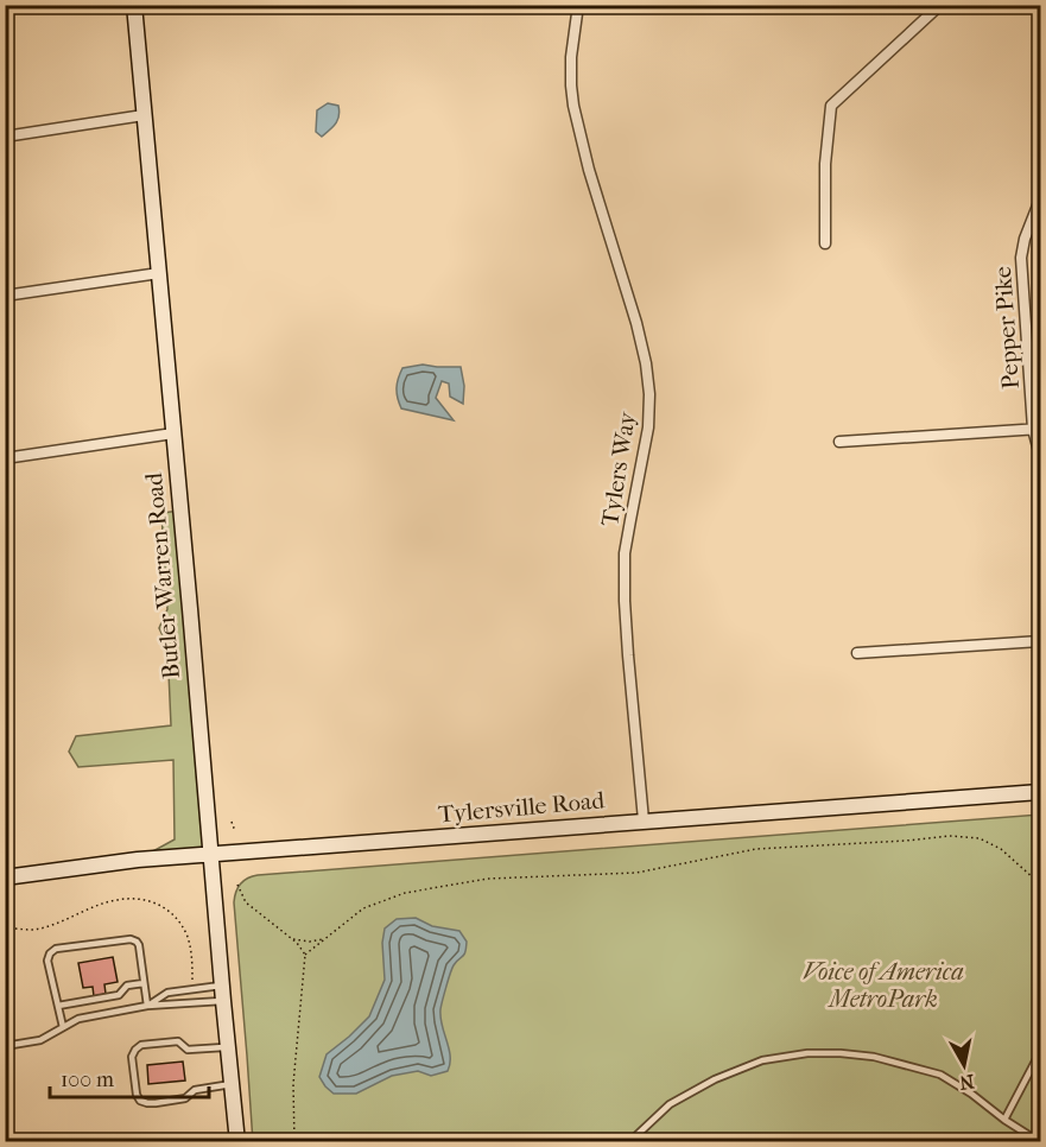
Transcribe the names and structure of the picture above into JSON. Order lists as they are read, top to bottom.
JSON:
{
  "streets": {
    "main road": ["Butler Warren Road", "Tylersville Road"],
    "street": ["Pepper Pike", "Tylers Way"]
  },
  "crossings": [
    ["Tylers Way", "Tylersville Road"],
    ["Butler Warren Road", "Tylersville Road"]
  ],
  "parks": ["Voice of America MetroPark"],
  "scale_bar": "100 m",
  "north": "bottom"
}
